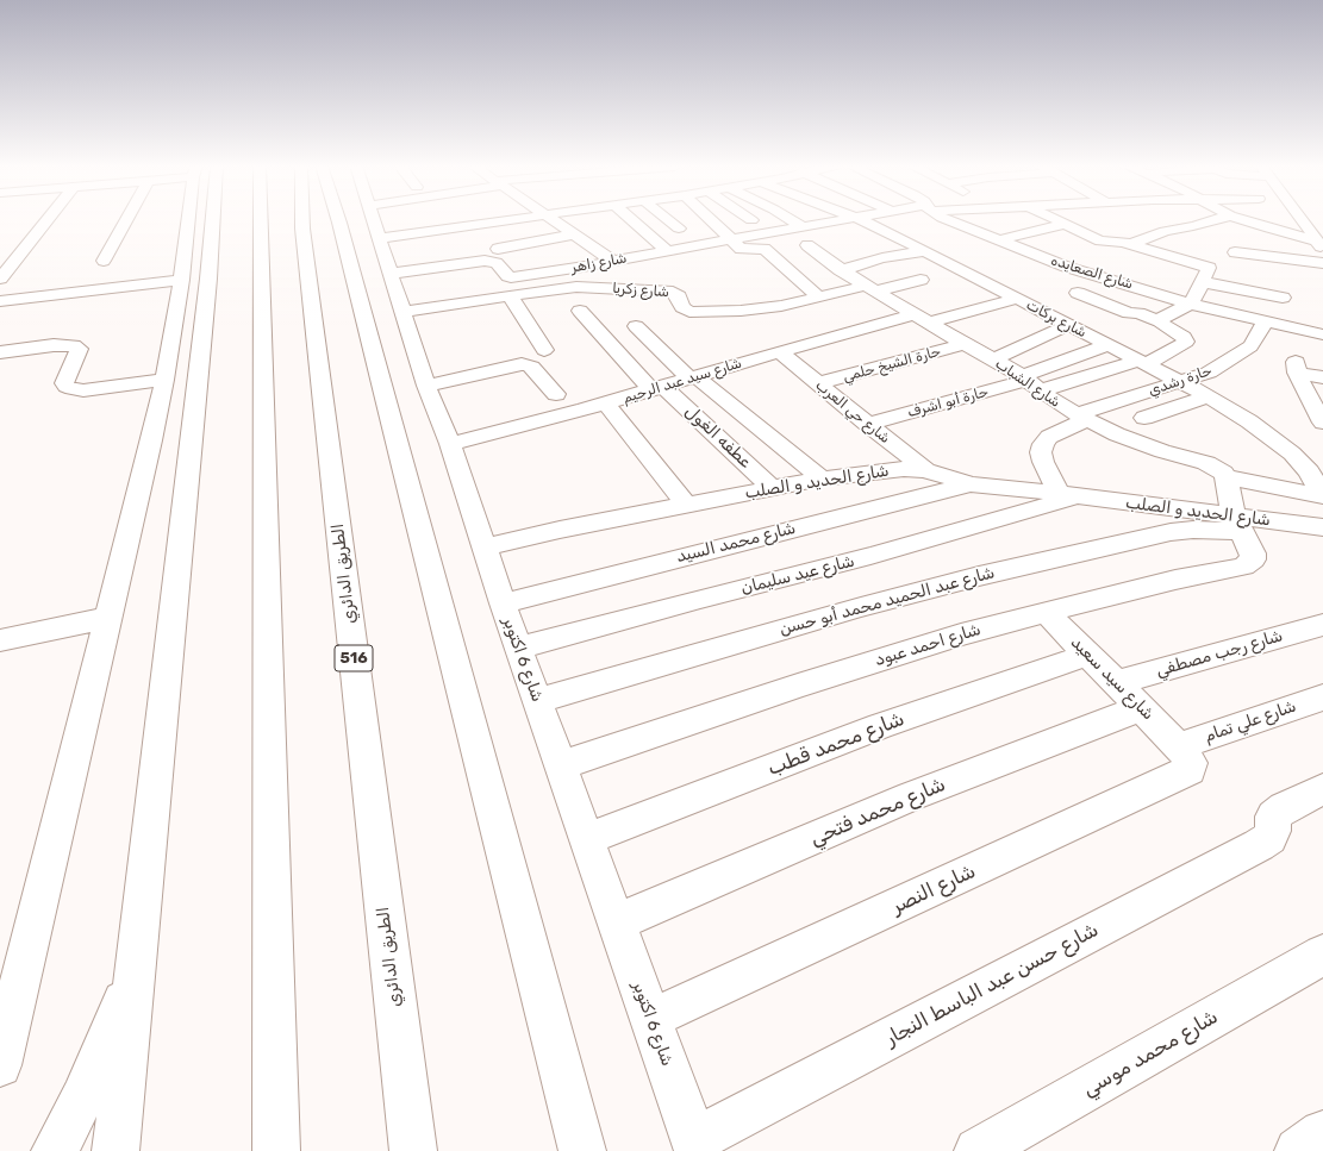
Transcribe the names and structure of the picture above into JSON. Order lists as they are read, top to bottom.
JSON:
{
  "streets": {
    "main road": [
      "شارع زاهر",
      "شارع الصعايده",
      "شارع زكريا",
      "شارع بركات",
      "حارة الشيخ حلمي",
      "شارع سيد عبد الرحيم",
      "حارة رشدي",
      "شارع الشباب",
      "حارة أبو اشرف",
      "شارع حي العرب",
      "عطفه الغول",
      "شارع الحديد و الصلب",
      "شارع محمد السيد",
      "الطريق الدائري",
      "شارع عيد سليمان",
      "شارع عبد الحميد محمد أبو حسن",
      "شارع احمد عبود",
      "شارع رجب مصطفي",
      "516",
      "شارع 6 اكتوبر",
      "شارع سيد سعيد",
      "شارع علي تمام",
      "شارع محمد قطب",
      "شارع محمد فتحي",
      "شارع النصر",
      "شارع حسن عبد الباسط النجار",
      "شارع محمد موسي"
    ]
  },
  "crossings": [
    ["شارع الصعايده", "حارة رشدي"],
    ["شارع زكريا", "شارع الشباب"],
    ["شارع زكريا", "شارع 6 اكتوبر"],
    ["شارع بركات", "شارع سيد عبد الرحيم"],
    ["شارع بركات", "حارة رشدي"],
    ["حارة الشيخ حلمي", "شارع الشباب"],
    ["حارة الشيخ حلمي", "شارع حي العرب"],
    ["شارع سيد عبد الرحيم", "شارع الشباب"],
    ["شارع سيد عبد الرحيم", "شارع حي العرب"],
    ["شارع سيد عبد الرحيم", "عطفه الغول"],
    ["شارع سيد عبد الرحيم", "شارع 6 اكتوبر"],
    ["حارة رشدي", "شارع الشباب"],
    ["حارة رشدي", "شارع الحديد و الصلب"],
    ["حارة رشدي", "شارع عيد سليمان"],
    ["شارع الشباب", "حارة أبو اشرف"],
    ["حارة أبو اشرف", "شارع حي العرب"],
    ["شارع حي العرب", "شارع الحديد و الصلب"],
    ["عطفه الغول", "شارع الحديد و الصلب"],
    ["شارع الحديد و الصلب", "شارع محمد السيد"],
    ["شارع الحديد و الصلب", "شارع عيد سليمان"],
    ["شارع الحديد و الصلب", "شارع عبد الحميد محمد أبو حسن"],
    ["شارع الحديد و الصلب", "شارع احمد عبود"],
    ["شارع الحديد و الصلب", "شارع 6 اكتوبر"],
    ["شارع محمد السيد", "شارع 6 اكتوبر"],
    ["شارع عيد سليمان", "شارع 6 اكتوبر"],
    ["شارع عبد الحميد محمد أبو حسن", "شارع احمد عبود"],
    ["شارع عبد الحميد محمد أبو حسن", "شارع 6 اكتوبر"],
    ["شارع احمد عبود", "شارع 6 اكتوبر"],
    ["شارع احمد عبود", "شارع سيد سعيد"],
    ["شارع رجب مصطفي", "شارع سيد سعيد"],
    ["شارع 6 اكتوبر", "شارع محمد قطب"],
    ["شارع 6 اكتوبر", "شارع محمد فتحي"],
    ["شارع 6 اكتوبر", "شارع النصر"],
    ["شارع 6 اكتوبر", "شارع حسن عبد الباسط النجار"],
    ["شارع سيد سعيد", "شارع علي تمام"],
    ["شارع سيد سعيد", "شارع محمد قطب"],
    ["شارع سيد سعيد", "شارع محمد فتحي"],
    ["شارع سيد سعيد", "شارع النصر"],
    ["شارع علي تمام", "شارع النصر"]
  ]
}
